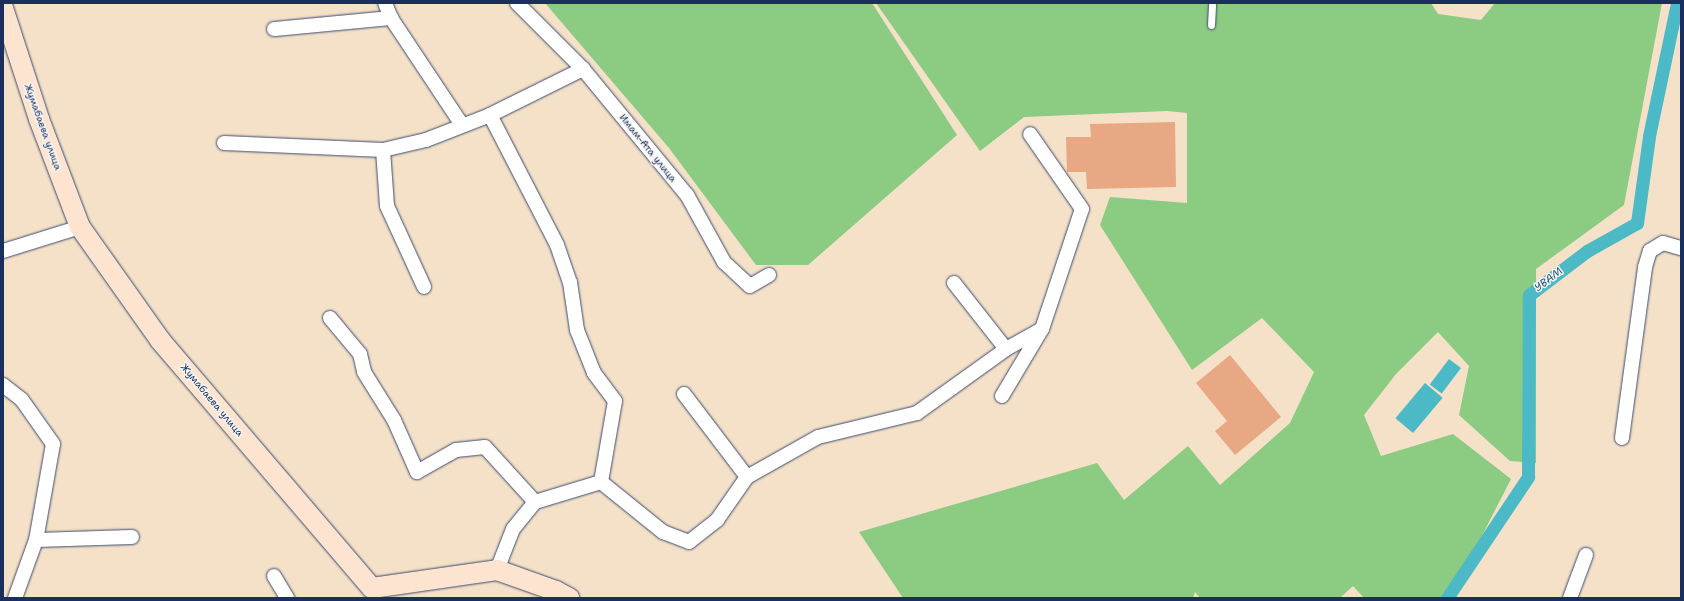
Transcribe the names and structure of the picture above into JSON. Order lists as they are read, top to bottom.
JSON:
{
  "streets": {
    "street": ["Жумабаева улица", "Имам-Ата улица"]
  },
  "water": ["УВАМ"]
}
